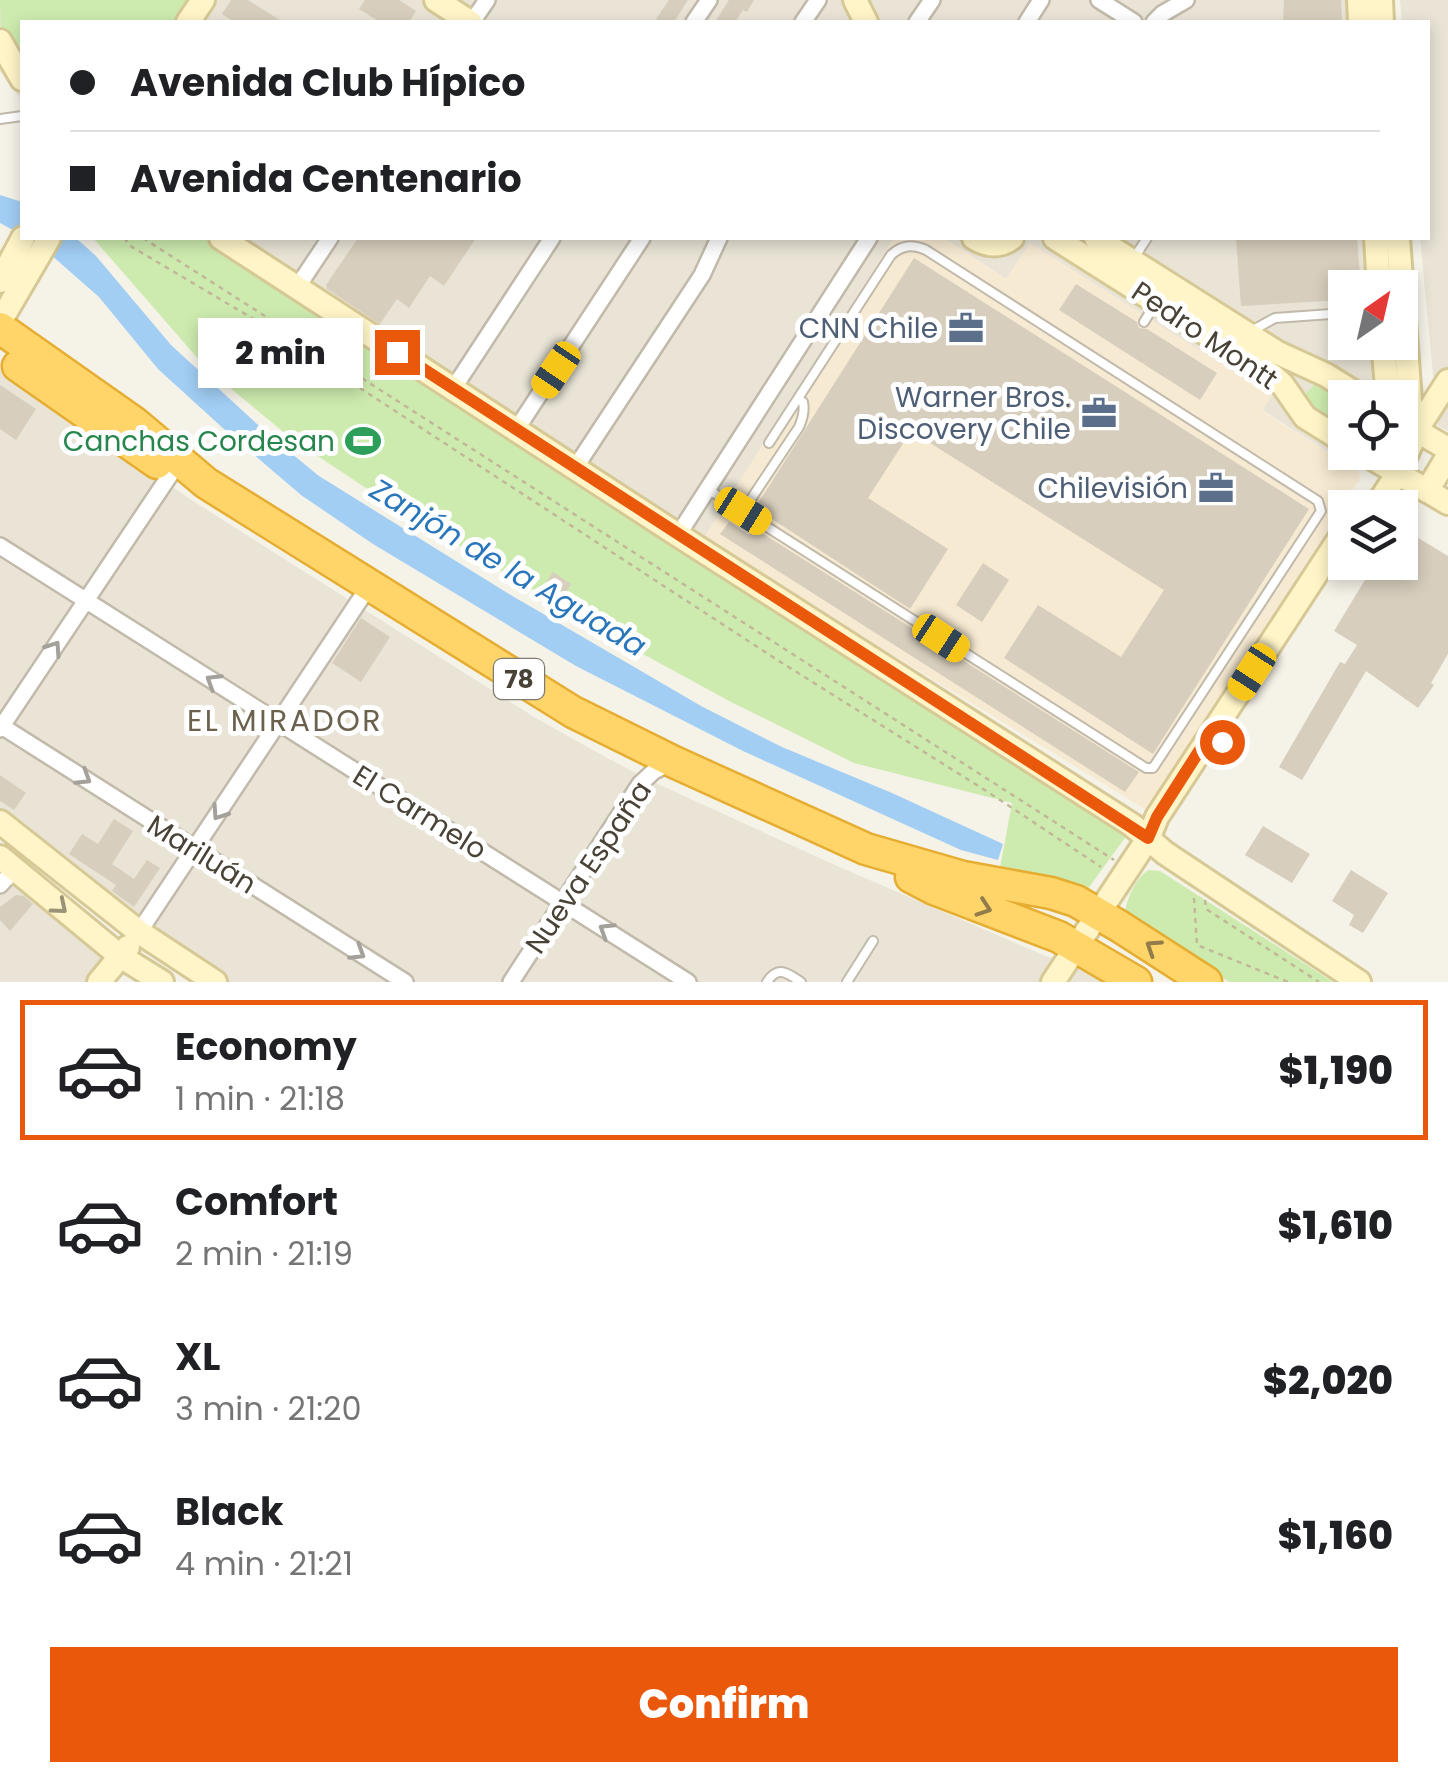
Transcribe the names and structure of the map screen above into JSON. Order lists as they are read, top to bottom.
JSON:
{
  "streets": {
    "highway": ["78"],
    "street": [
      "Pedro Montt",
      "El Carmelo",
      "Mariluán",
      "Nueva España"
    ]
  },
  "crossings": [
    ["78", "Nueva España"],
    ["El Carmelo", "Nueva España"]
  ],
  "one_way": ["El Carmelo"],
  "districts": ["EL MIRADOR"],
  "water": ["Zanjón de la Aguada"],
  "places": {
    "office": ["CNN Chile", "Warner Bros. Discovery Chile", "Chilevisión"],
    "sports": ["Canchas Cordesan"]
  },
  "north": "top right",
  "page": {
    "banner": ["Avenida Club Hípico", "Avenida Centenario"],
    "bubble": "2 min",
    "list": [
      {
        "name": "Economy",
        "note": "1 min · 21:18",
        "value": "$1,190"
      },
      {
        "name": "Comfort",
        "note": "2 min · 21:19",
        "value": "$1,610"
      },
      {
        "name": "XL",
        "note": "3 min · 21:20",
        "value": "$2,020"
      },
      {
        "name": "Black",
        "note": "4 min · 21:21",
        "value": "$1,160"
      }
    ],
    "buttons": "Confirm"
  }
}
